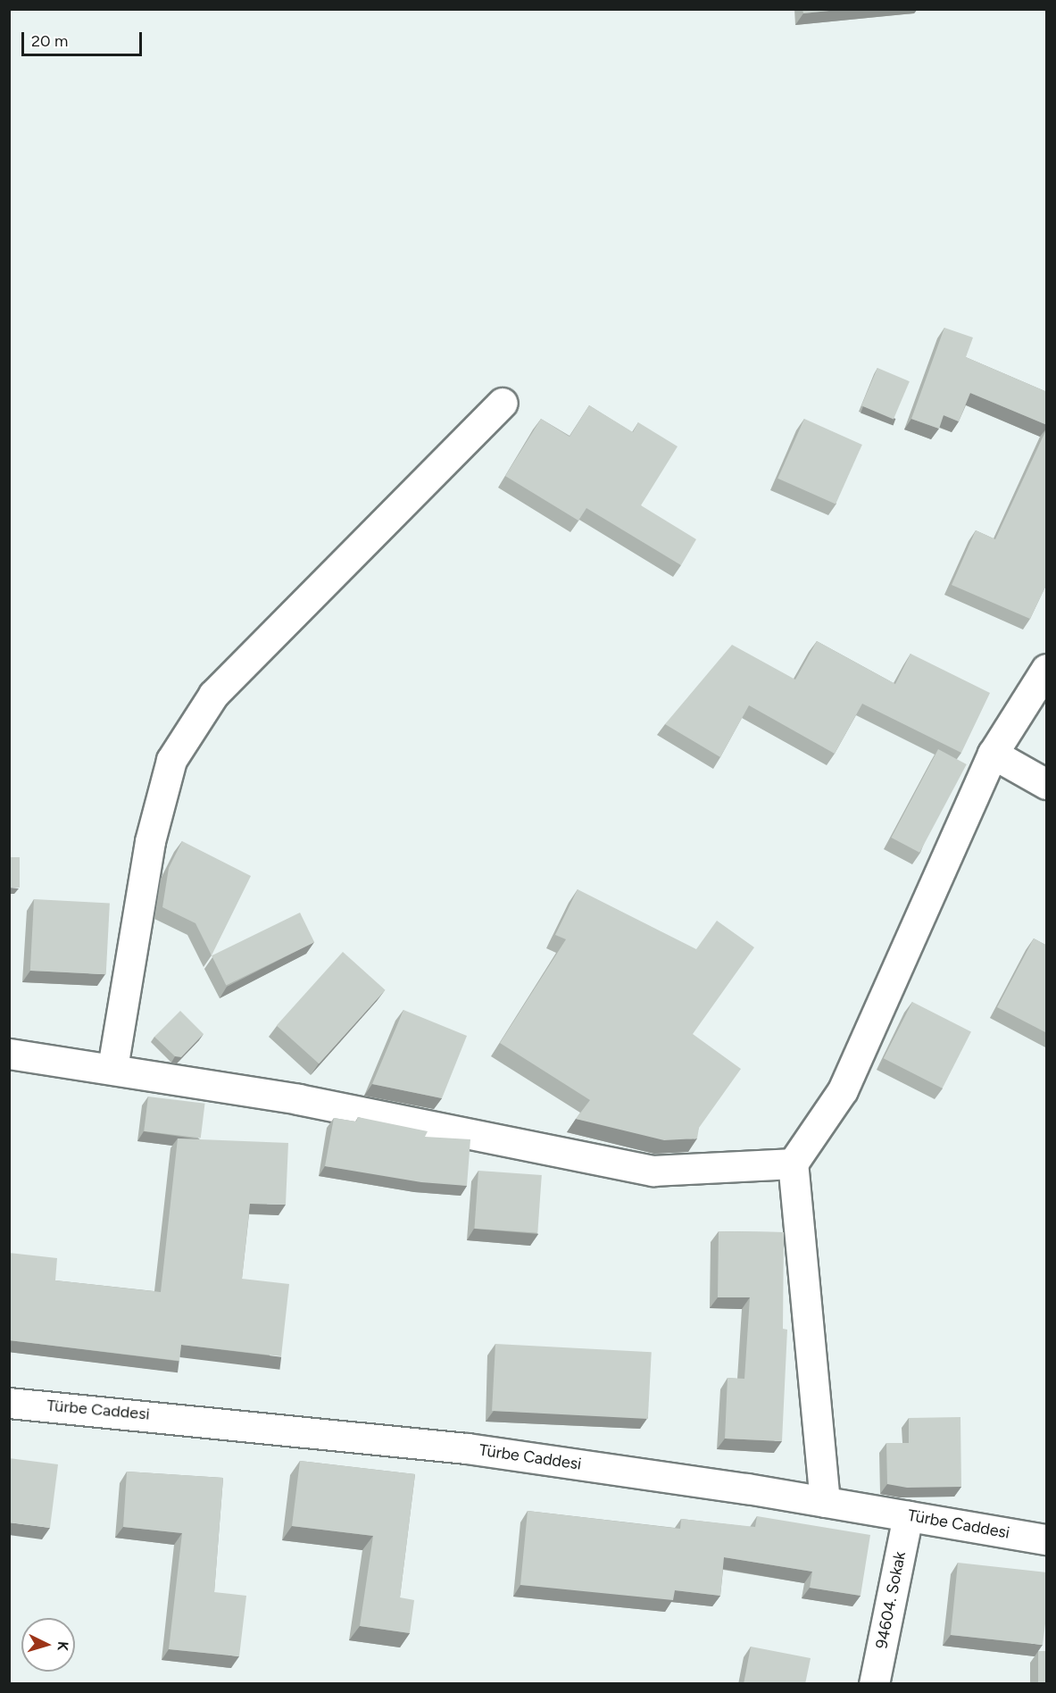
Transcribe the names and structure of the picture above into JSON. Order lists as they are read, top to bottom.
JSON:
{
  "streets": {
    "street": ["Türbe Caddesi", "94604. Sokak"]
  },
  "crossings": [
    ["Türbe Caddesi", "94604. Sokak"]
  ],
  "scale_bar": "20 m",
  "north": "right"
}
